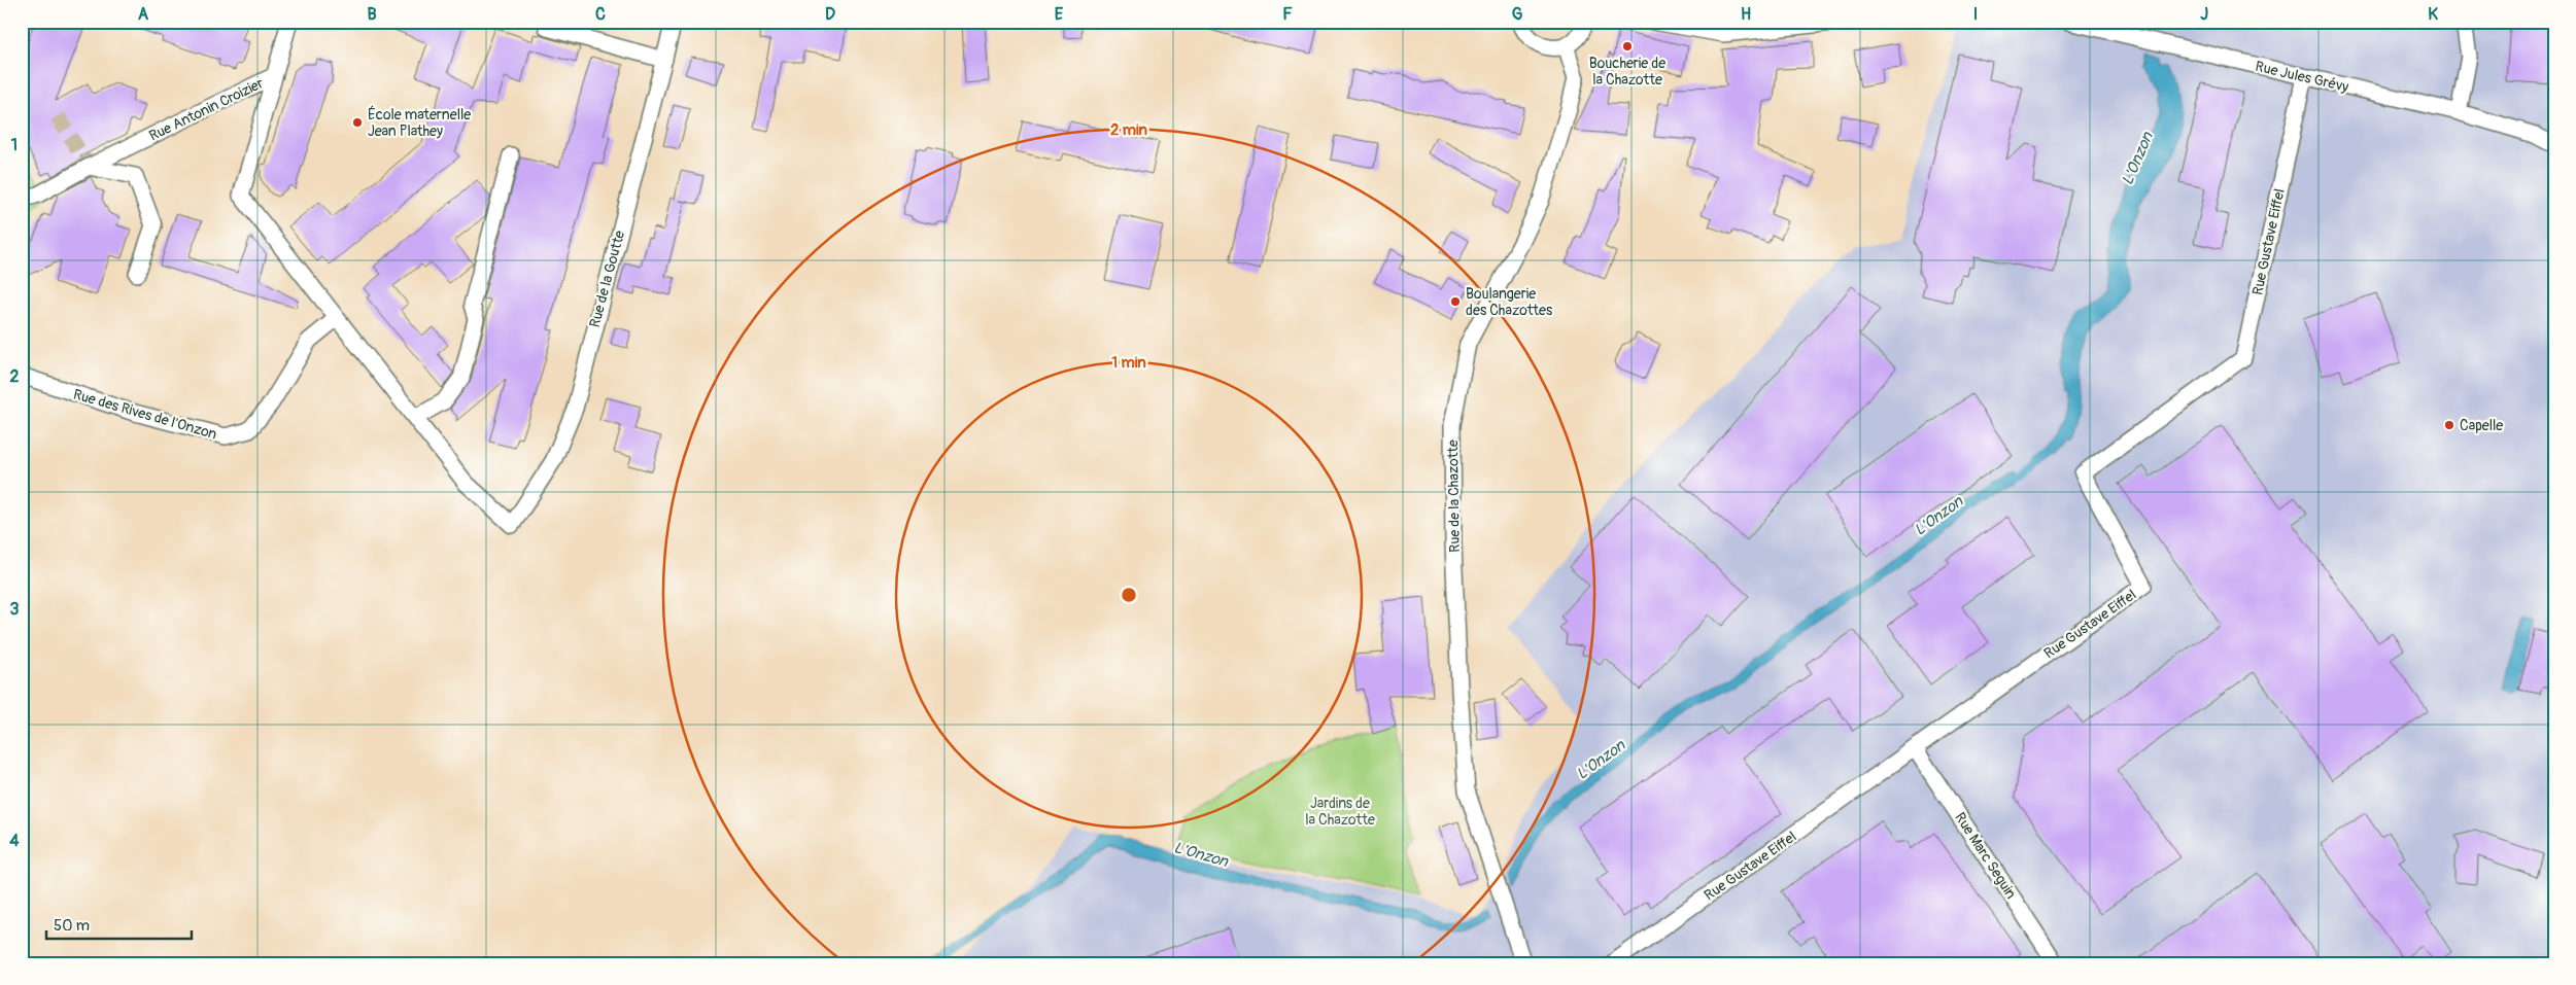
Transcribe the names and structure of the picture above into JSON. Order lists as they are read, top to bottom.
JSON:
{
  "streets": {
    "street": [
      "Rue Jules Grévy",
      "Rue Antonin Croizier",
      "Rue Gustave Eiffel",
      "Rue de la Goutte",
      "Rue des Rives de l'Onzon",
      "Rue de la Chazotte",
      "Rue Marc Seguin"
    ]
  },
  "crossings": [
    ["Rue Jules Grévy", "Rue Gustave Eiffel"],
    ["Rue Gustave Eiffel", "Rue Marc Seguin"]
  ],
  "water": ["L'Onzon"],
  "parks": ["Jardins de la Chazotte"],
  "places": [
    "Boucherie de la Chazotte",
    "École maternelle Jean Plathey",
    "Boulangerie des Chazottes",
    "Capelle"
  ],
  "scale_bar": "50 m",
  "grid": {
    "columns": [
      "A",
      "B",
      "C",
      "D",
      "E",
      "F",
      "G",
      "H",
      "I",
      "J",
      "K"
    ],
    "rows": [
      "1",
      "2",
      "3",
      "4"
    ]
  },
  "rings": ["2 min", "1 min"]
}
